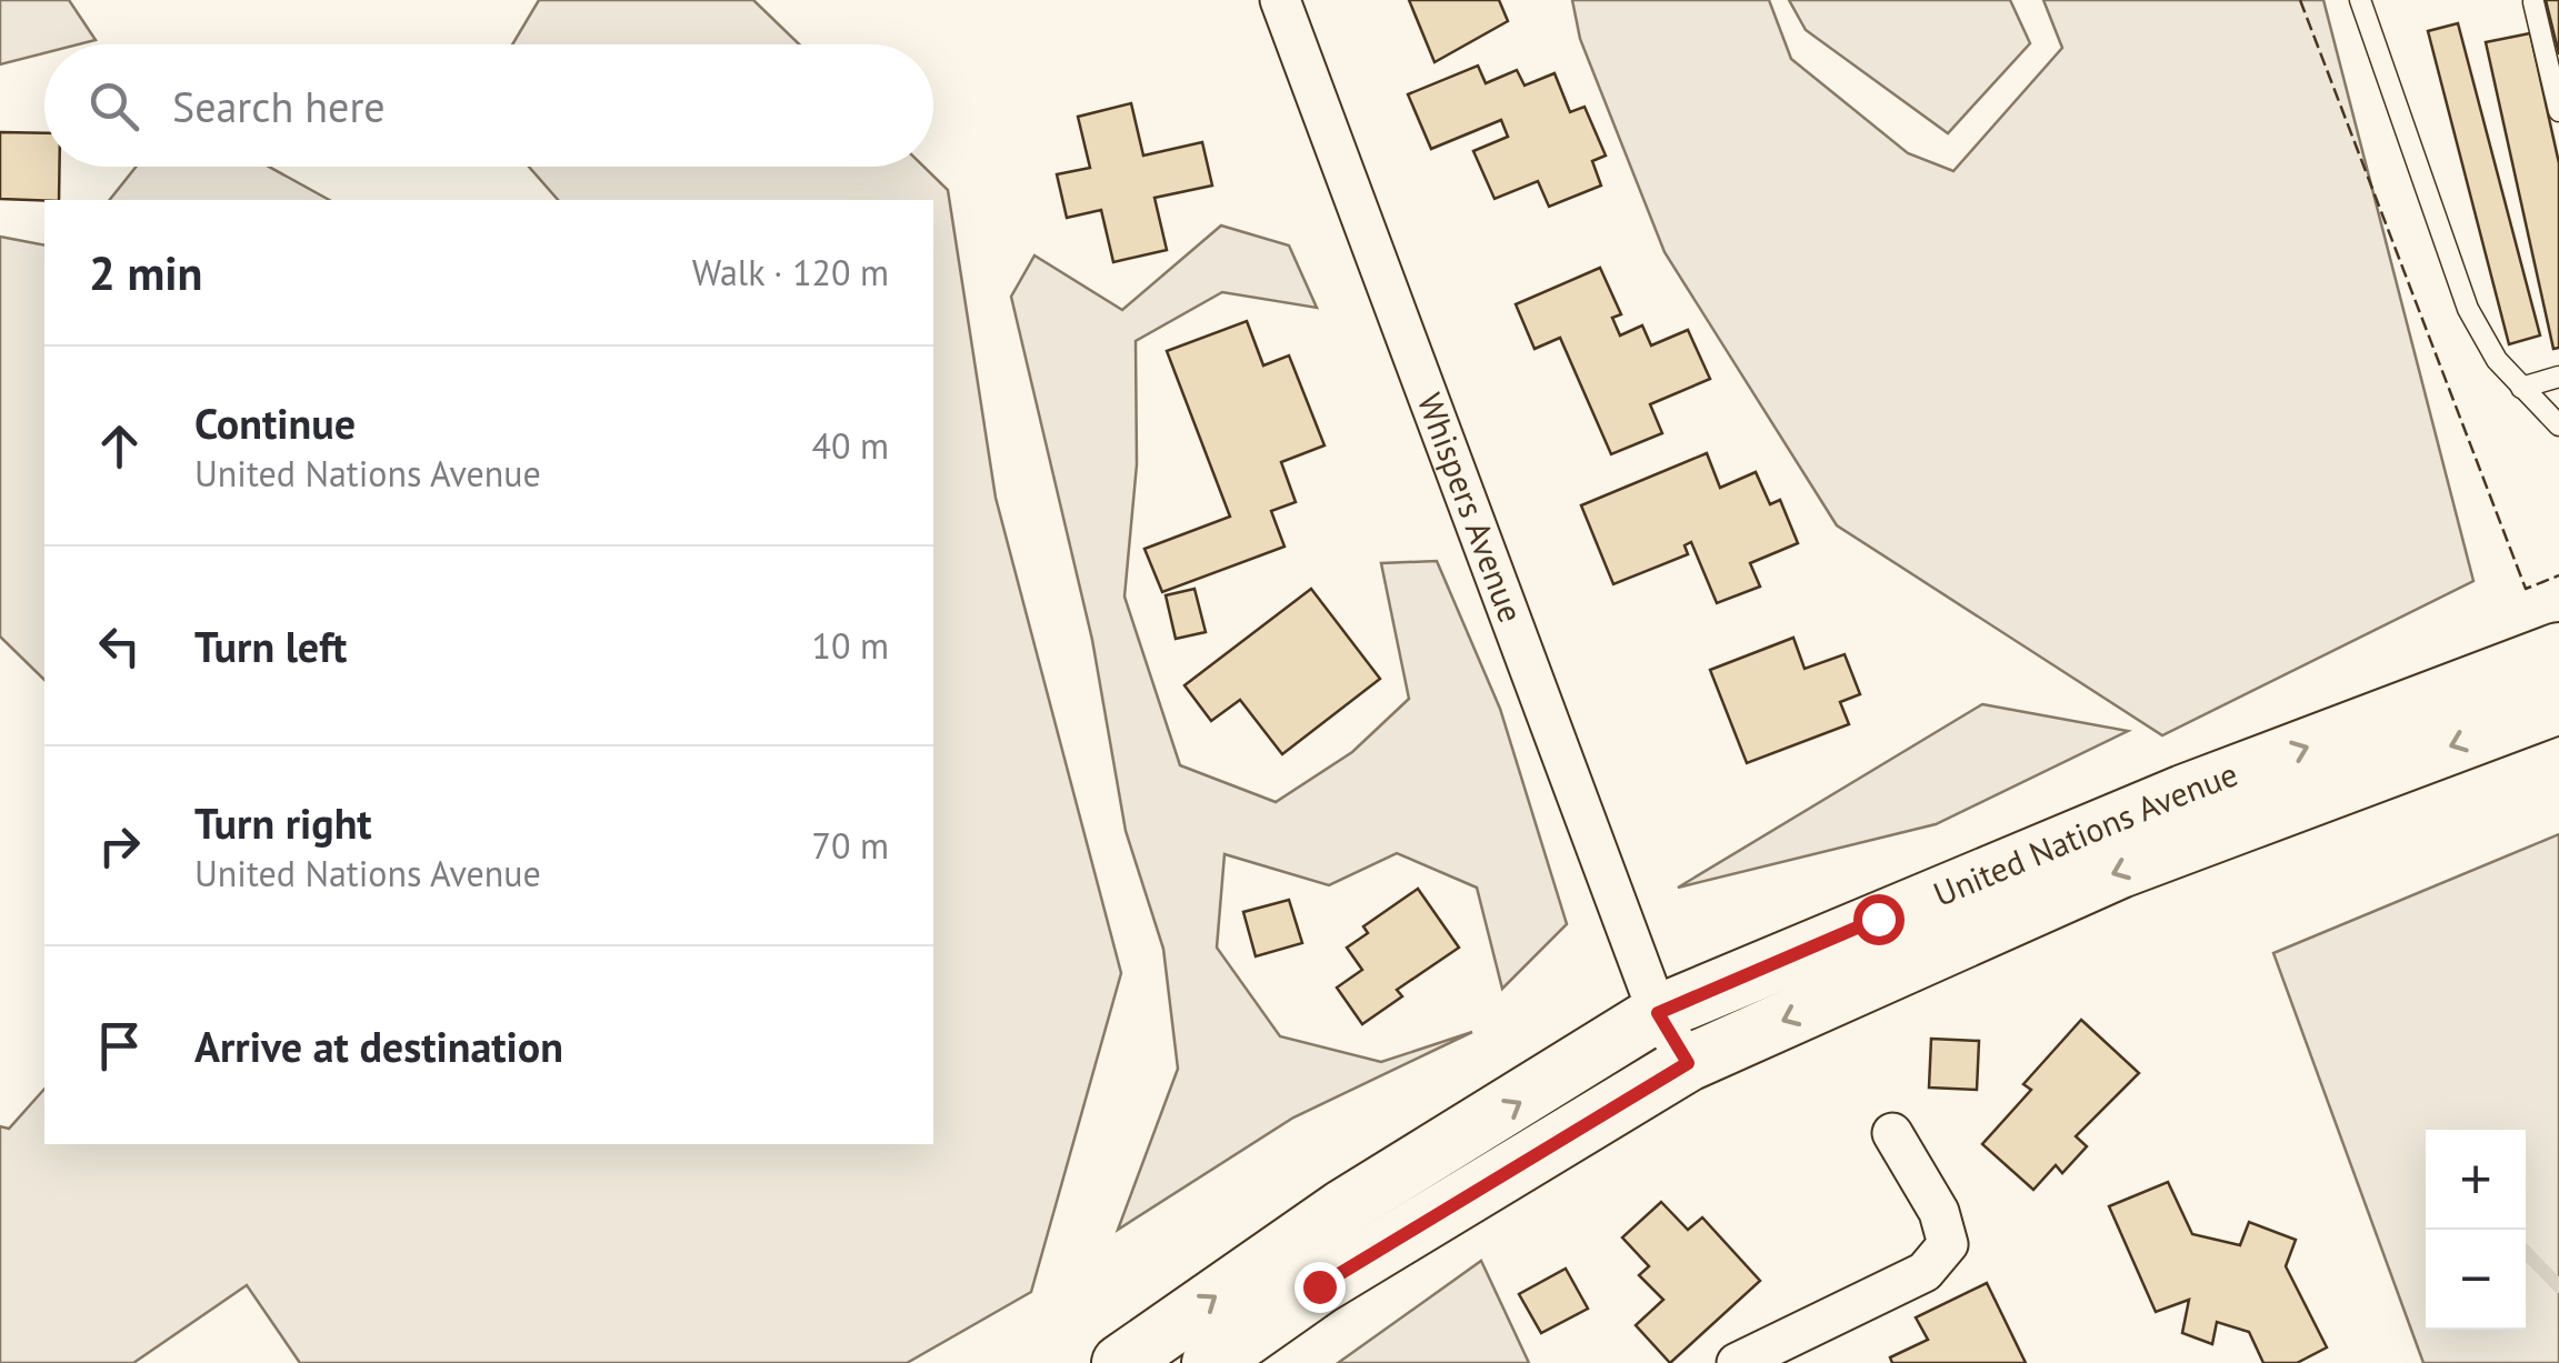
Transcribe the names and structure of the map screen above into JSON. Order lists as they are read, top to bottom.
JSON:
{
  "streets": {
    "street": ["Whispers Avenue", "United Nations Avenue"]
  },
  "crossings": [
    ["Whispers Avenue", "United Nations Avenue"]
  ],
  "page": {
    "search": "Search here",
    "heading": ["2 min", "Walk · 120 m"],
    "list": [
      ["Continue", "United Nations Avenue", "40 m"],
      ["Turn left", "10 m"],
      ["Turn right", "United Nations Avenue", "70 m"],
      "Arrive at destination"
    ],
    "map_buttons": ["+", "−"]
  }
}
